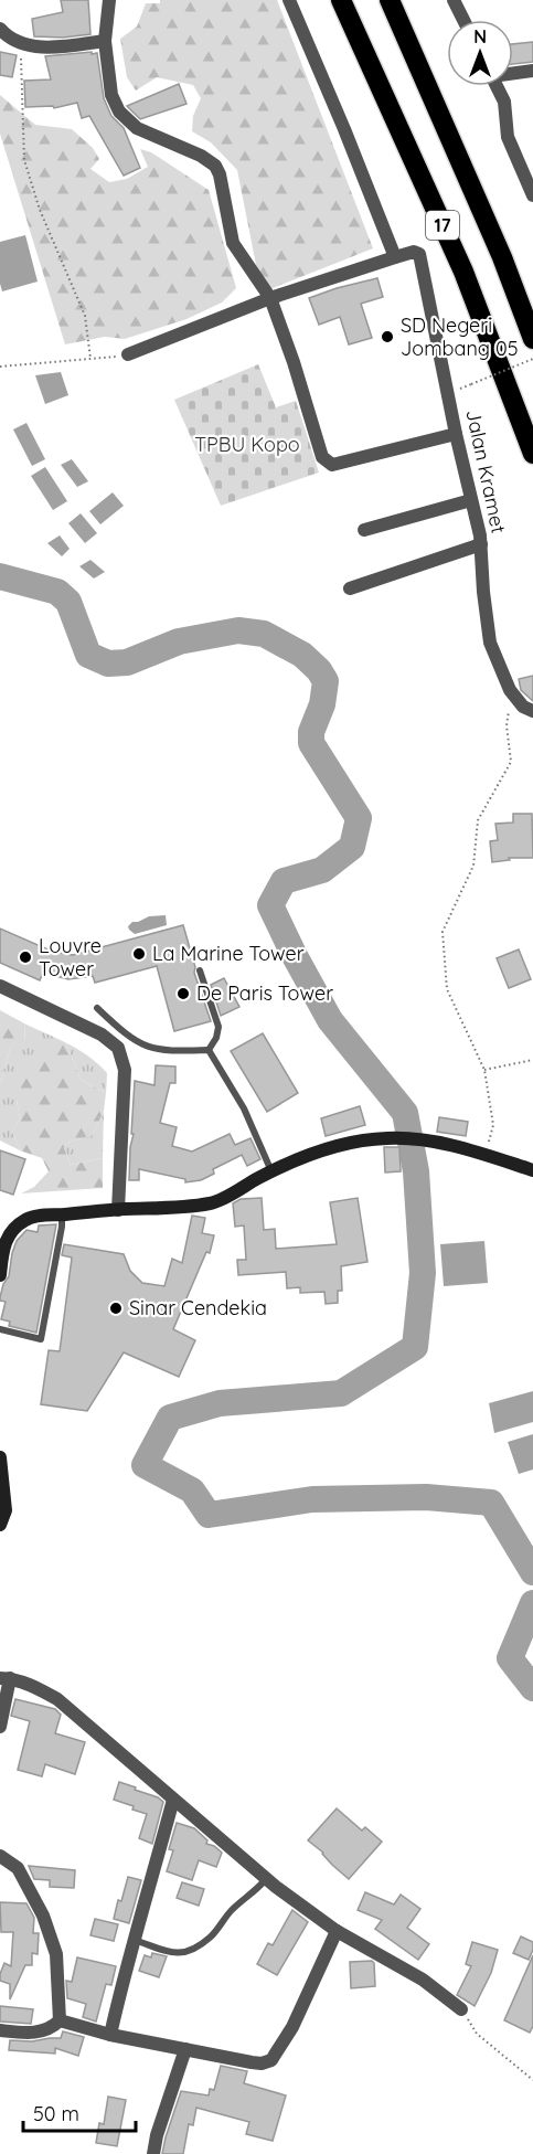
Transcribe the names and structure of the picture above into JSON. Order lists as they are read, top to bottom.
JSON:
{
  "streets": {
    "highway": ["17"],
    "street": ["Jalan Kramet"]
  },
  "parks": ["TPBU Kopo"],
  "places": [
    "SD Negeri Jombang 05",
    "La Marine Tower",
    "Louvre Tower",
    "De Paris Tower",
    "Sinar Cendekia"
  ],
  "scale_bar": "50 m",
  "north": "top"
}
